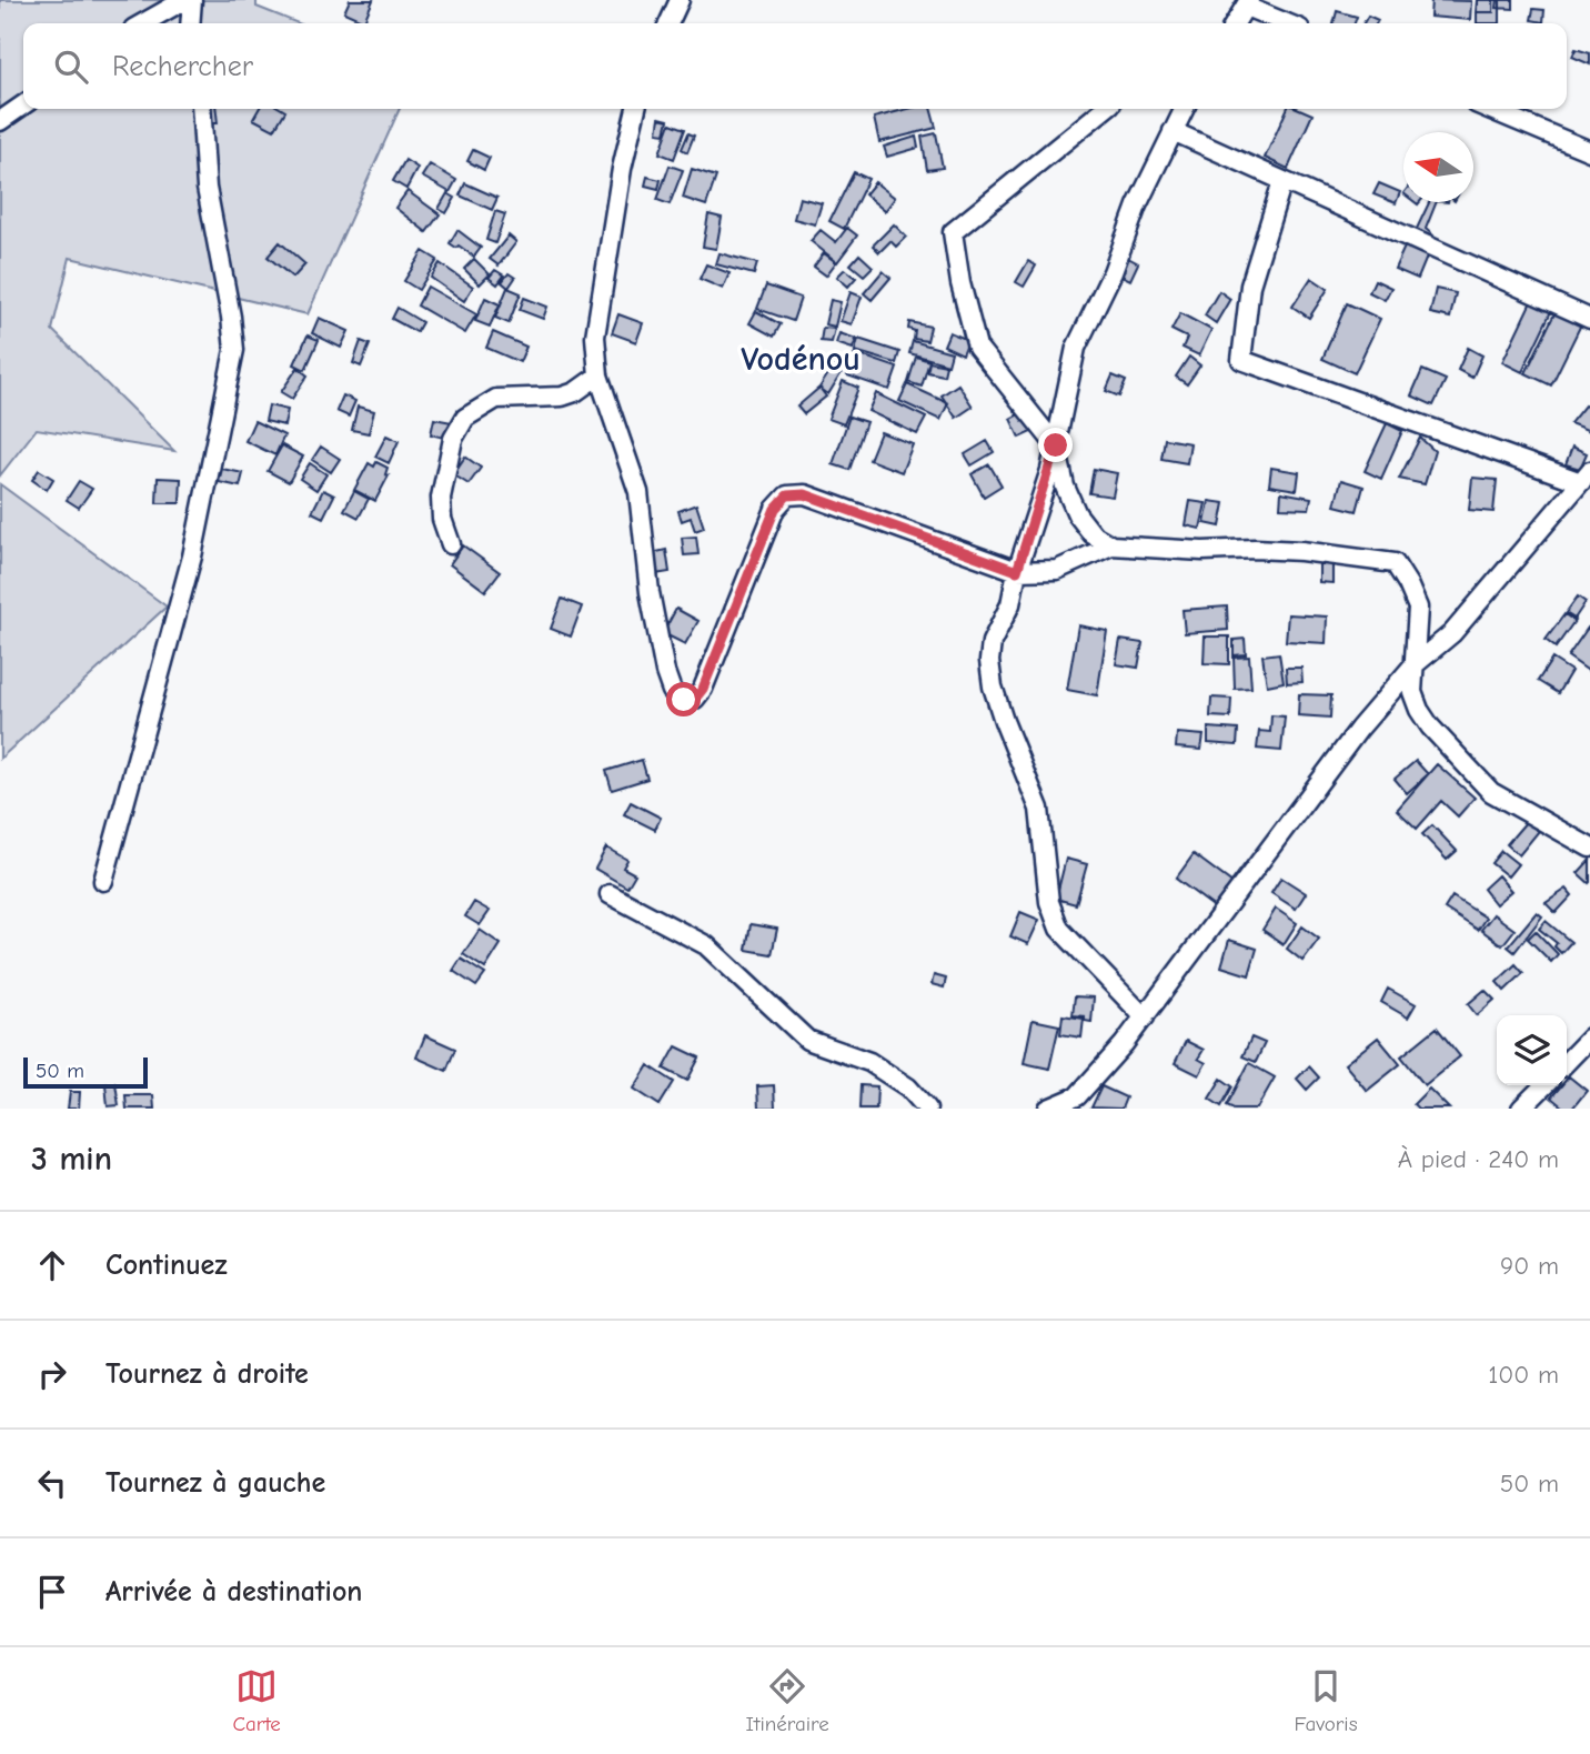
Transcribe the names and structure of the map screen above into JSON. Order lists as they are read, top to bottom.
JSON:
{
  "districts": ["Vodénou"],
  "scale_bar": "50 m",
  "north": "left",
  "page": {
    "search": "Rechercher",
    "scale": "50 m",
    "heading": ["3 min", "À pied · 240 m"],
    "list": [
      ["Continuez", "90 m"],
      ["Tournez à droite", "100 m"],
      ["Tournez à gauche", "50 m"],
      "Arrivée à destination"
    ],
    "nav": ["Carte", "Itinéraire", "Favoris"]
  }
}
